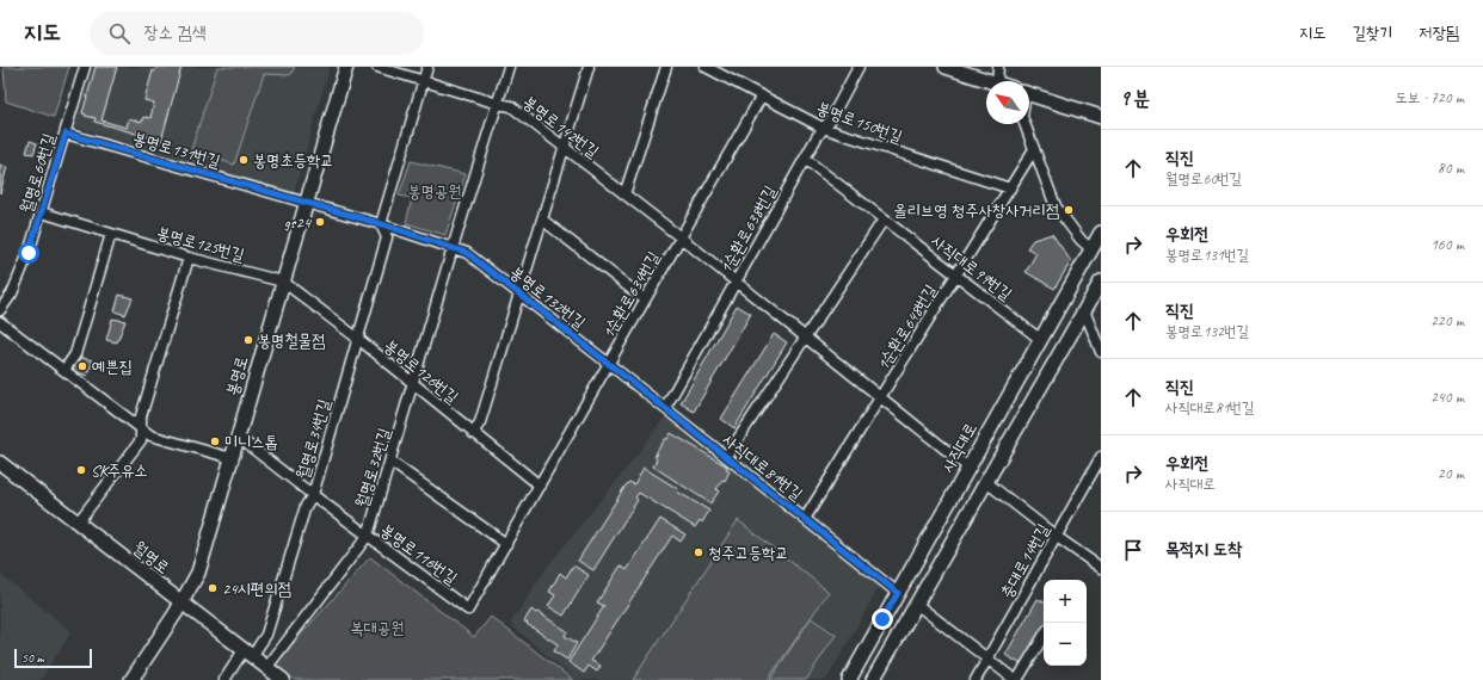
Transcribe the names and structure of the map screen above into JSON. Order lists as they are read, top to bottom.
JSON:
{
  "streets": {
    "street": [
      "봉명로150번길",
      "봉명로142번길",
      "봉명로131번길",
      "월명로60번길",
      "1순환로638번길",
      "봉명로125번길",
      "사직대로99번길",
      "1순환로634번길",
      "봉명로132번길",
      "1순환로648번길",
      "봉명로126번길",
      "봉명로",
      "월명로34번길",
      "사직대로",
      "사직대로81번길",
      "월명로32번길",
      "봉명로116번길",
      "월명로",
      "충대로14번길"
    ]
  },
  "crossings": [
    ["봉명로150번길", "1순환로638번길"],
    ["봉명로150번길", "1순환로634번길"],
    ["봉명로150번길", "1순환로648번길"],
    ["봉명로142번길", "1순환로638번길"],
    ["봉명로142번길", "1순환로634번길"],
    ["봉명로142번길", "1순환로648번길"],
    ["봉명로142번길", "사직대로"],
    ["봉명로142번길", "월명로32번길"],
    ["봉명로131번길", "월명로60번길"],
    ["봉명로131번길", "봉명로132번길"],
    ["봉명로131번길", "봉명로"],
    ["월명로60번길", "봉명로125번길"],
    ["1순환로638번길", "사직대로99번길"],
    ["1순환로638번길", "사직대로81번길"],
    ["봉명로125번길", "봉명로126번길"],
    ["봉명로125번길", "봉명로"],
    ["사직대로99번길", "1순환로648번길"],
    ["사직대로99번길", "사직대로"],
    ["1순환로634번길", "봉명로132번길"],
    ["1순환로634번길", "봉명로126번길"],
    ["1순환로634번길", "사직대로81번길"],
    ["1순환로634번길", "봉명로116번길"],
    ["봉명로132번길", "봉명로"],
    ["봉명로132번길", "월명로34번길"],
    ["봉명로132번길", "사직대로81번길"],
    ["봉명로132번길", "월명로32번길"],
    ["1순환로648번길", "사직대로81번길"],
    ["봉명로126번길", "봉명로"],
    ["봉명로126번길", "월명로34번길"],
    ["봉명로126번길", "월명로32번길"],
    ["봉명로", "봉명로116번길"],
    ["봉명로", "월명로"],
    ["월명로34번길", "봉명로116번길"],
    ["월명로34번길", "월명로"],
    ["사직대로", "사직대로81번길"],
    ["월명로32번길", "봉명로116번길"],
    ["월명로32번길", "월명로"]
  ],
  "parks": ["봉명공원", "복대공원"],
  "places": [
    "봉명초등학교",
    "올리브영 청주사창사거리점",
    "gs24",
    "봉명철물점",
    "예쁜집",
    "미니스톱",
    "SK주유소",
    "청주고등학교",
    "24시편의점"
  ],
  "scale_bar": "50 m",
  "north": "top left",
  "page": {
    "header": "지도",
    "search": "장소 검색",
    "nav": ["지도", "길찾기", "저장됨"],
    "heading": ["9 분", "도보 · 720 m"],
    "list": [
      ["직진", "월명로60번길", "80 m"],
      ["우회전", "봉명로131번길", "160 m"],
      ["직진", "봉명로132번길", "220 m"],
      ["직진", "사직대로81번길", "240 m"],
      ["우회전", "사직대로", "20 m"],
      "목적지 도착"
    ],
    "map_buttons": ["+", "−"],
    "scale": "50 m"
  }
}
